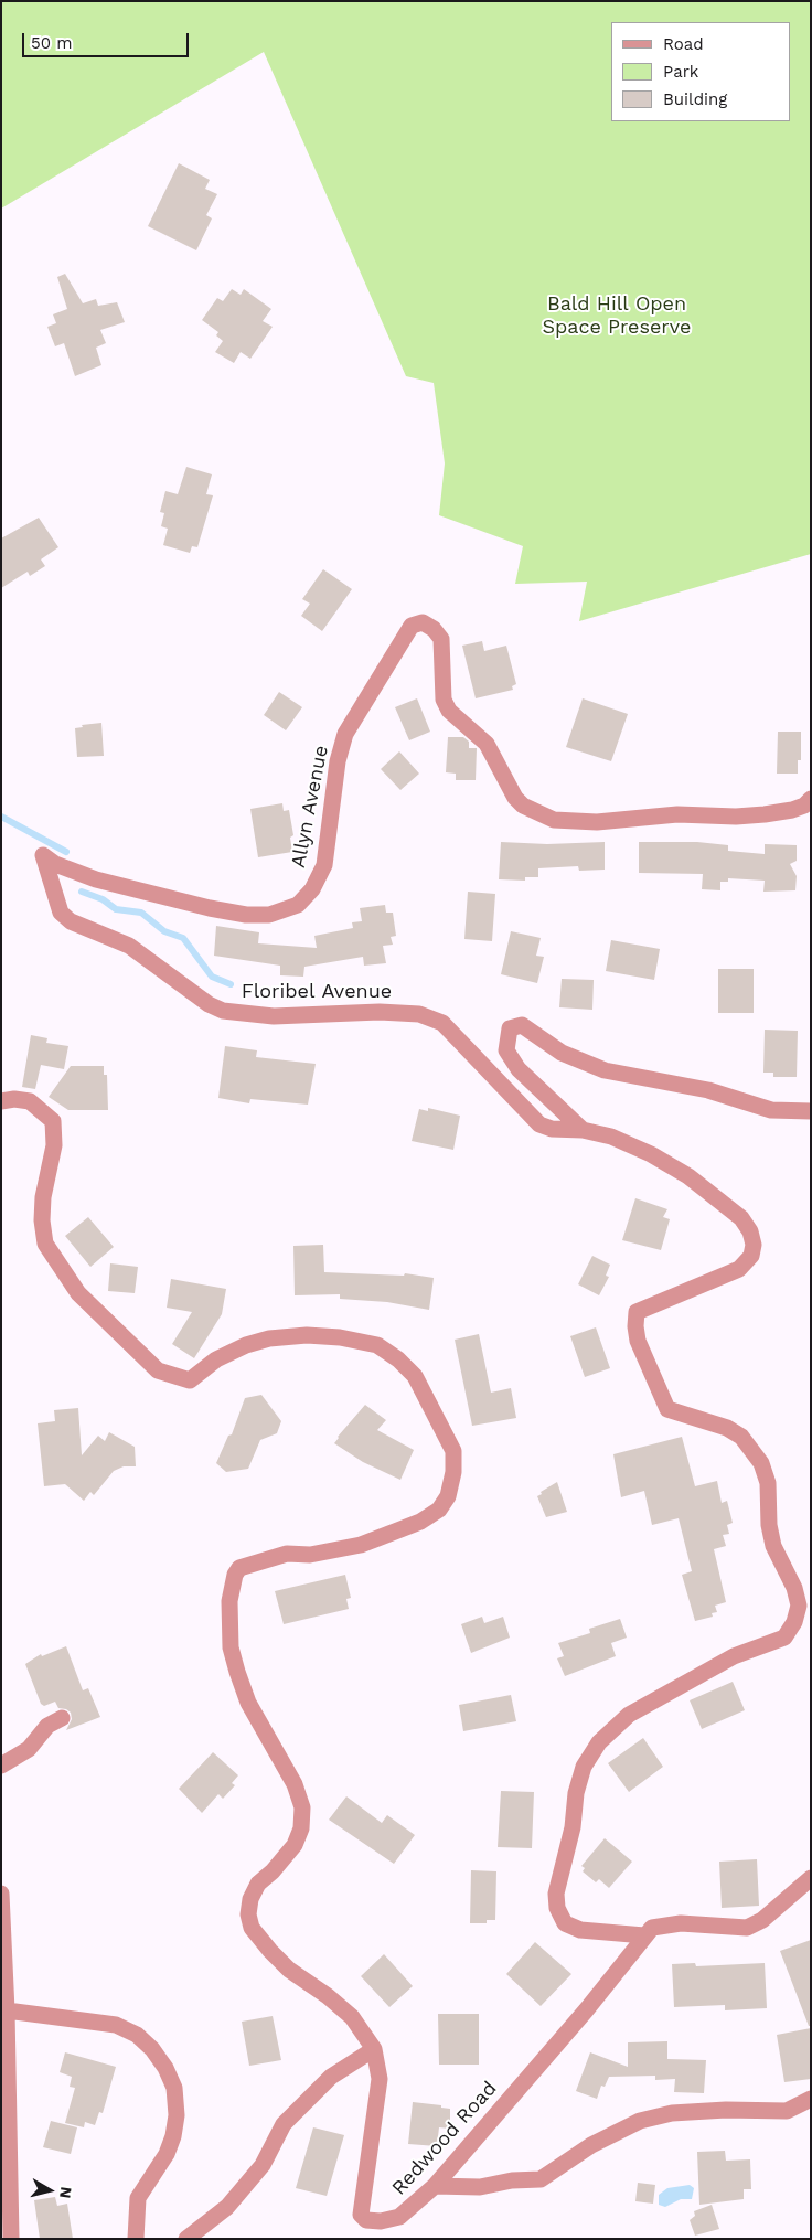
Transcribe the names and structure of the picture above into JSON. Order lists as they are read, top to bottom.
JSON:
{
  "streets": {
    "street": ["Allyn Avenue", "Floribel Avenue", "Redwood Road"]
  },
  "crossings": [
    ["Allyn Avenue", "Floribel Avenue"],
    ["Floribel Avenue", "Redwood Road"]
  ],
  "parks": ["Bald Hill Open Space Preserve"],
  "legend": ["Road", "Park", "Building"],
  "scale_bar": "50 m",
  "north": "right"
}
